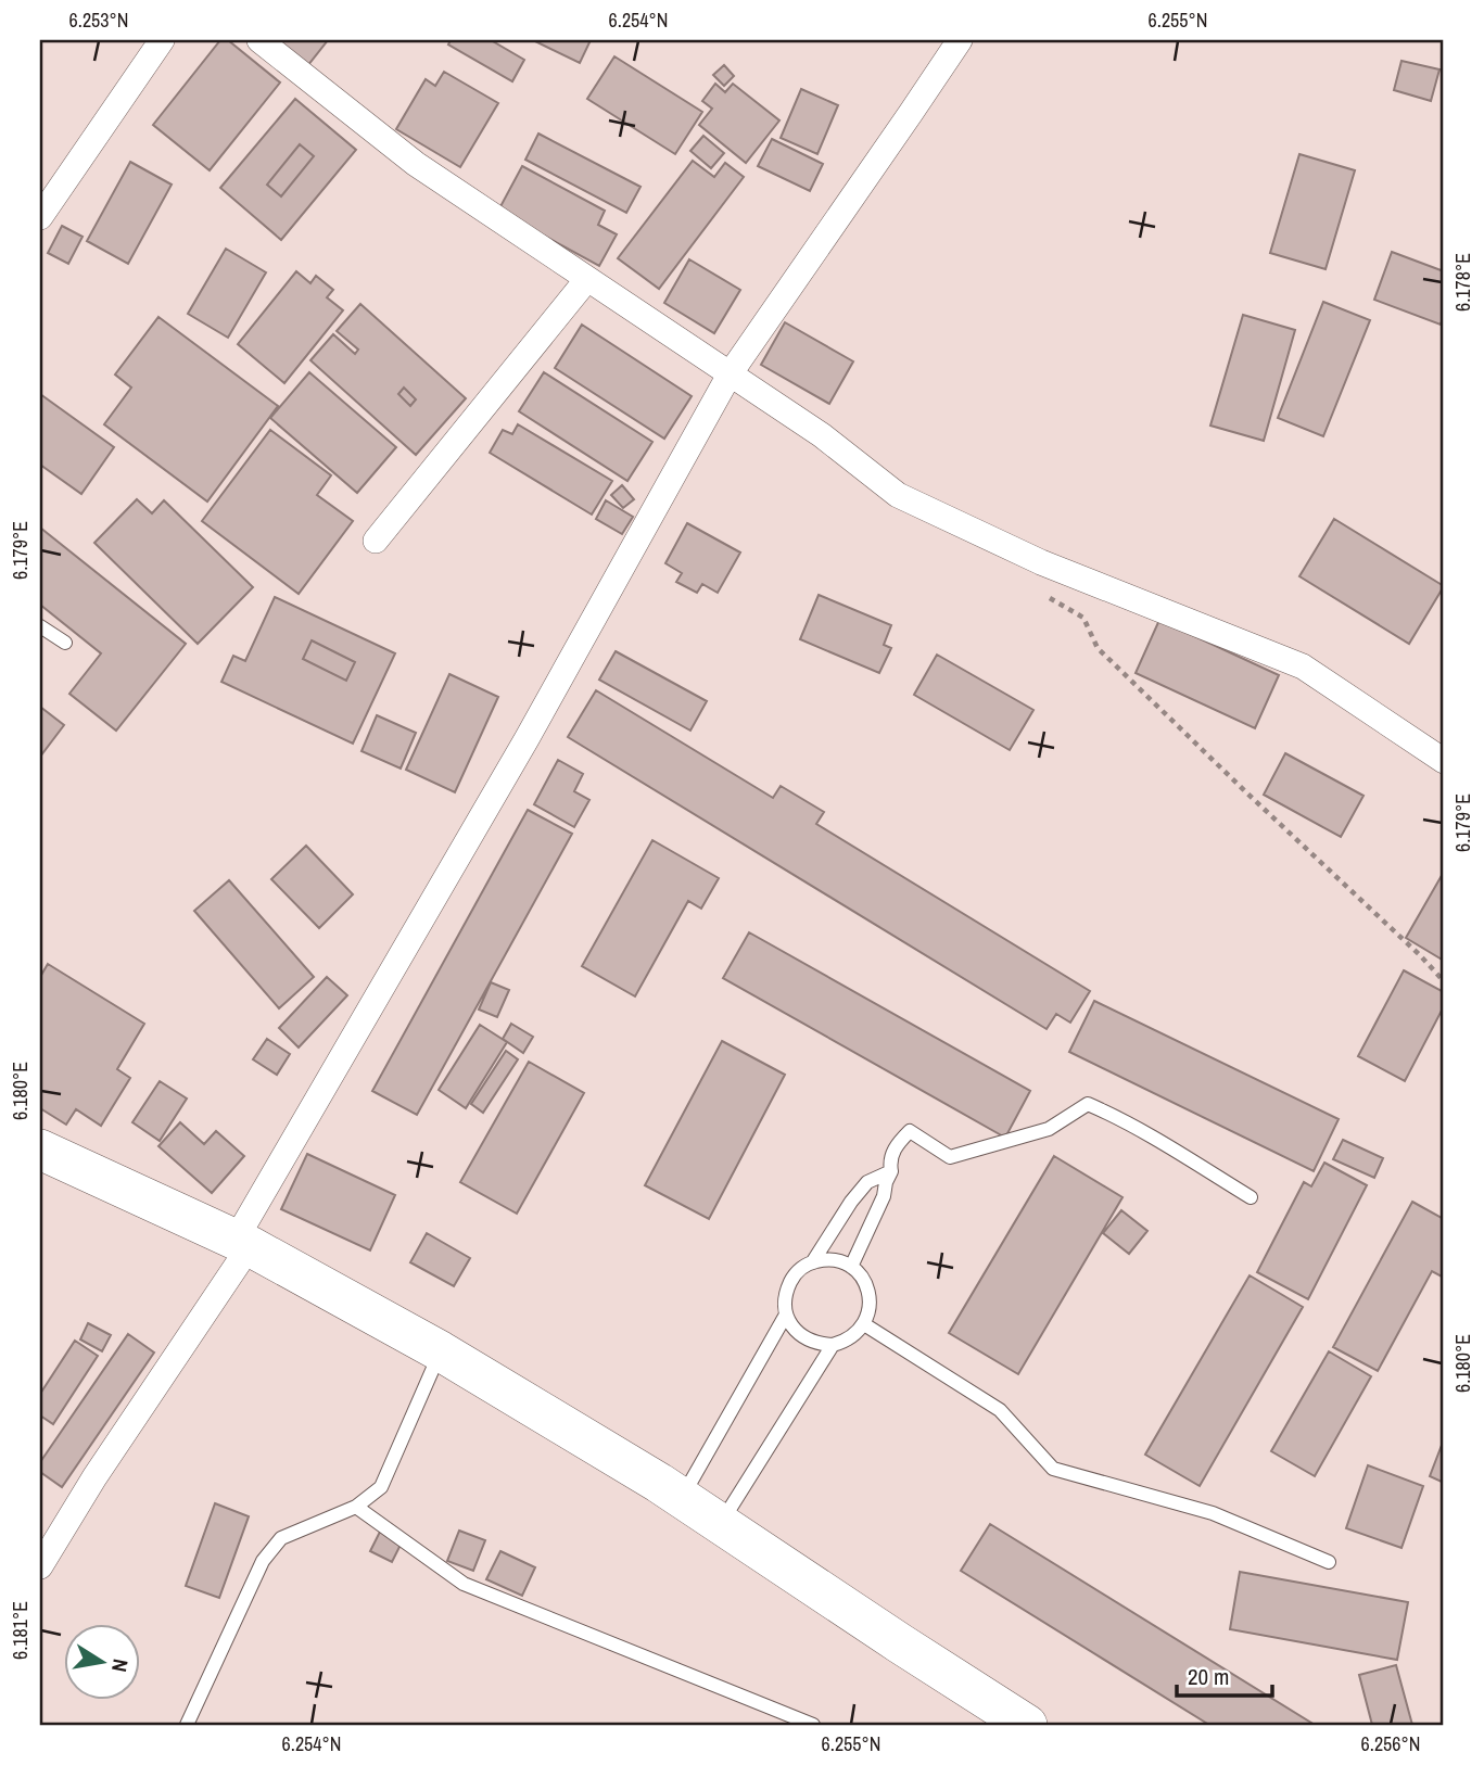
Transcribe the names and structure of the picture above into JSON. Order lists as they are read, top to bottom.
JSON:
{
  "scale_bar": "20 m",
  "north": "right",
  "coordinates": [
    "6.253°N",
    "6.254°N",
    "6.255°N",
    "6.178°E",
    "6.179°E",
    "6.180°E",
    "6.181°E",
    "6.256°N"
  ]
}
